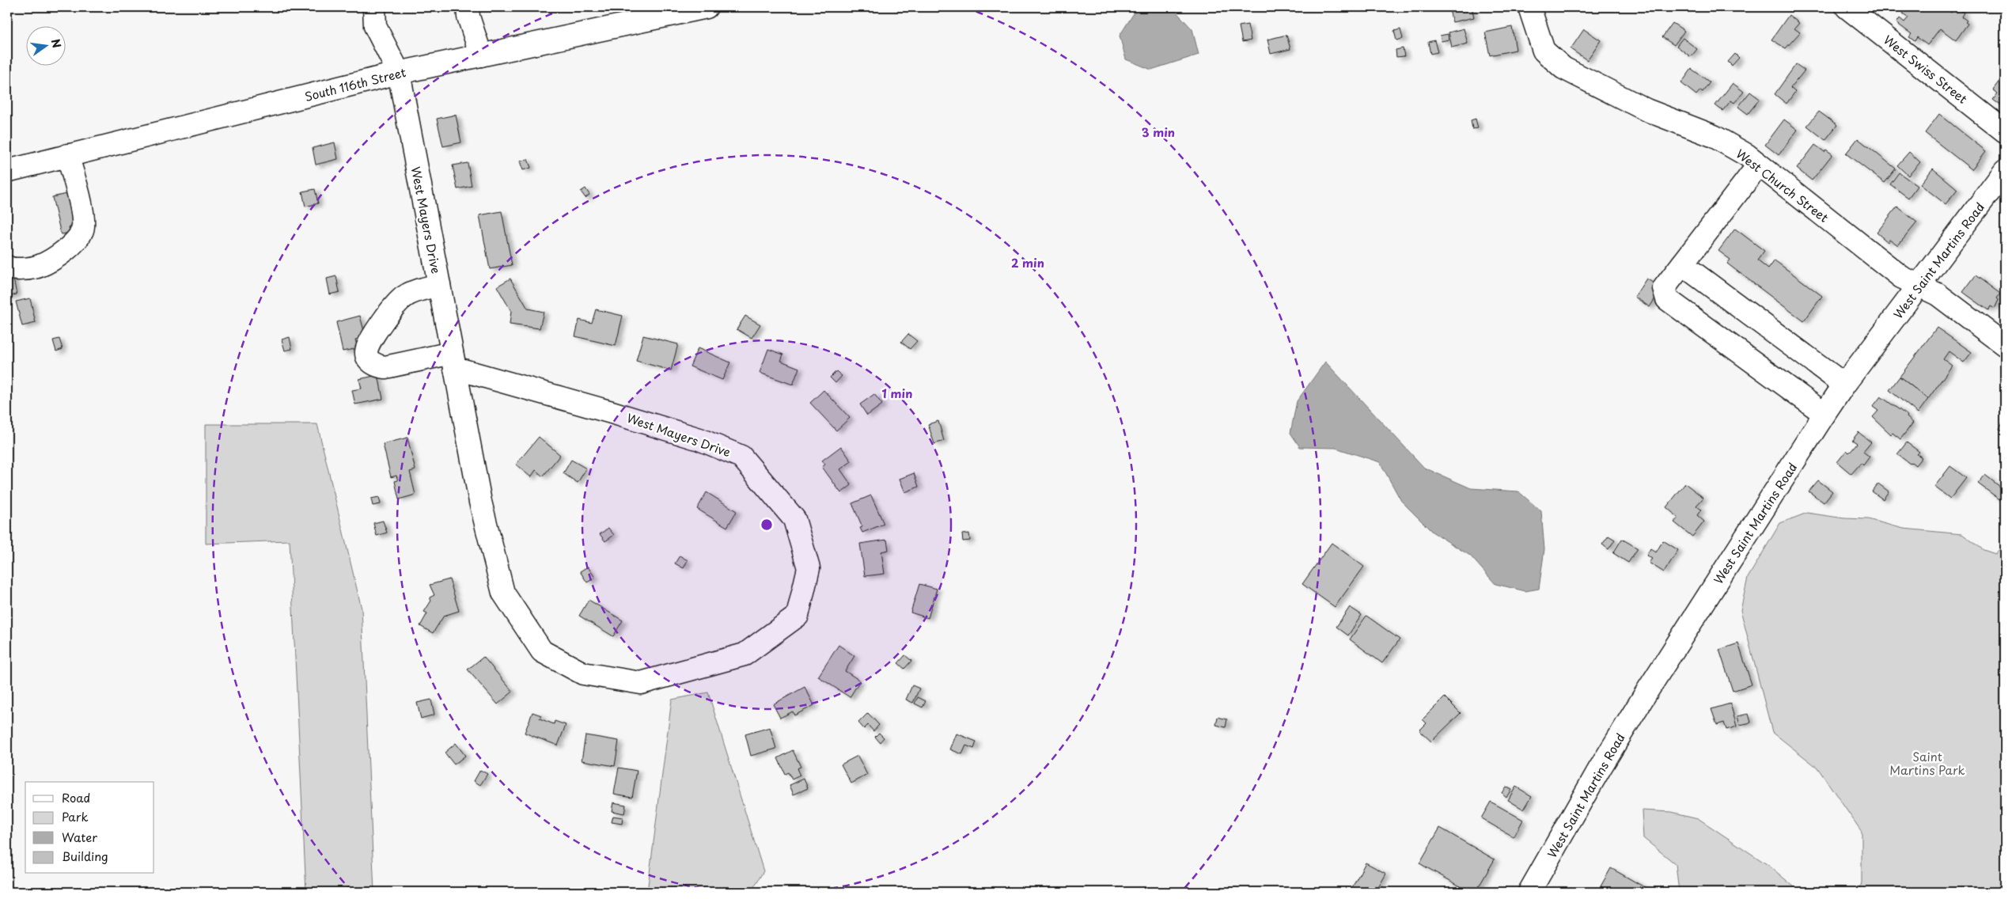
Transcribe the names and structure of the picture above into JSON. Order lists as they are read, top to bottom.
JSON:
{
  "streets": {
    "street": [
      "West Swiss Street",
      "South 116th Street",
      "West Church Street",
      "West Mayers Drive",
      "West Saint Martins Road"
    ]
  },
  "crossings": [
    ["South 116th Street", "West Mayers Drive"],
    ["West Church Street", "West Saint Martins Road"]
  ],
  "parks": ["Saint Martins Park"],
  "legend": [
    "Road",
    "Park",
    "Water",
    "Building"
  ],
  "north": "right",
  "rings": ["3 min", "2 min", "1 min"]
}
